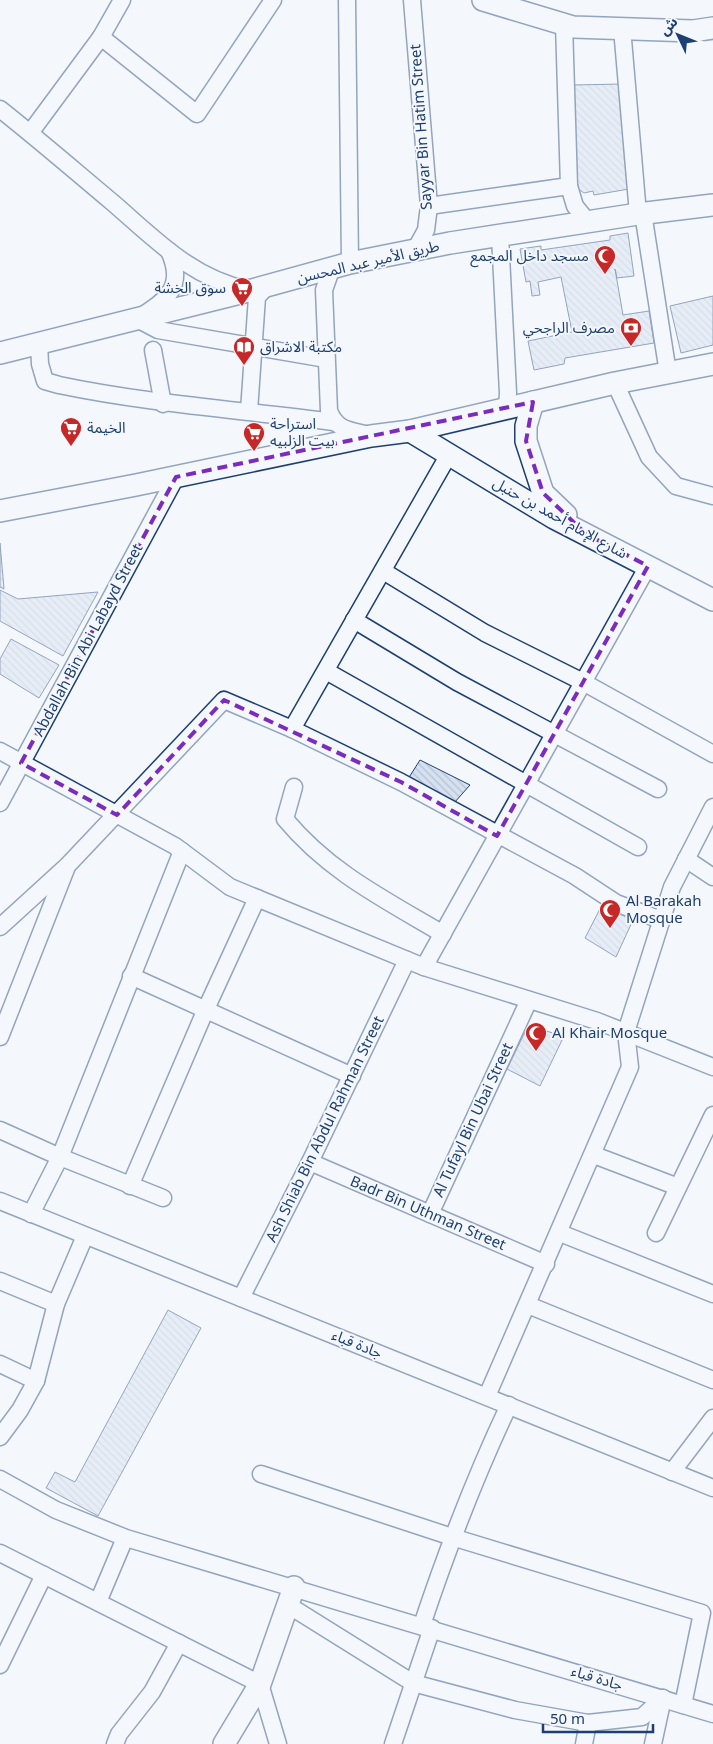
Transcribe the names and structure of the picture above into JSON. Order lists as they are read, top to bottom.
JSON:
{
  "streets": {
    "main road": ["طريق الأمير عبد المحسن", "شارع الإمام أحمد بن حنبل"],
    "street": [
      "Sayyar Bin Hatim Street",
      "Abdallah Bin Abi Labayd Street",
      "Al Tufayl Bin Ubai Street",
      "Ash Shiab Bin Abdul Rahman Street",
      "Badr Bin Uthman Street",
      "جادة قباء"
    ]
  },
  "crossings": [
    ["Sayyar Bin Hatim Street", "طريق الأمير عبد المحسن"],
    ["Al Tufayl Bin Ubai Street", "Badr Bin Uthman Street"],
    ["Ash Shiab Bin Abdul Rahman Street", "Badr Bin Uthman Street"],
    ["Ash Shiab Bin Abdul Rahman Street", "جادة قباء"]
  ],
  "places": {
    "mosque": ["مسجد داخل المجمع", "Al Barakah Mosque", "Al Khair Mosque"],
    "supermarket": ["سوق الخشة", "الخيمة", "استراحة بيت الزلبيه"],
    "bank": ["مصرف الراجحي"],
    "library": ["مكتبة الاشراق"]
  },
  "scale_bar": "50 m",
  "north": "top left"
}
